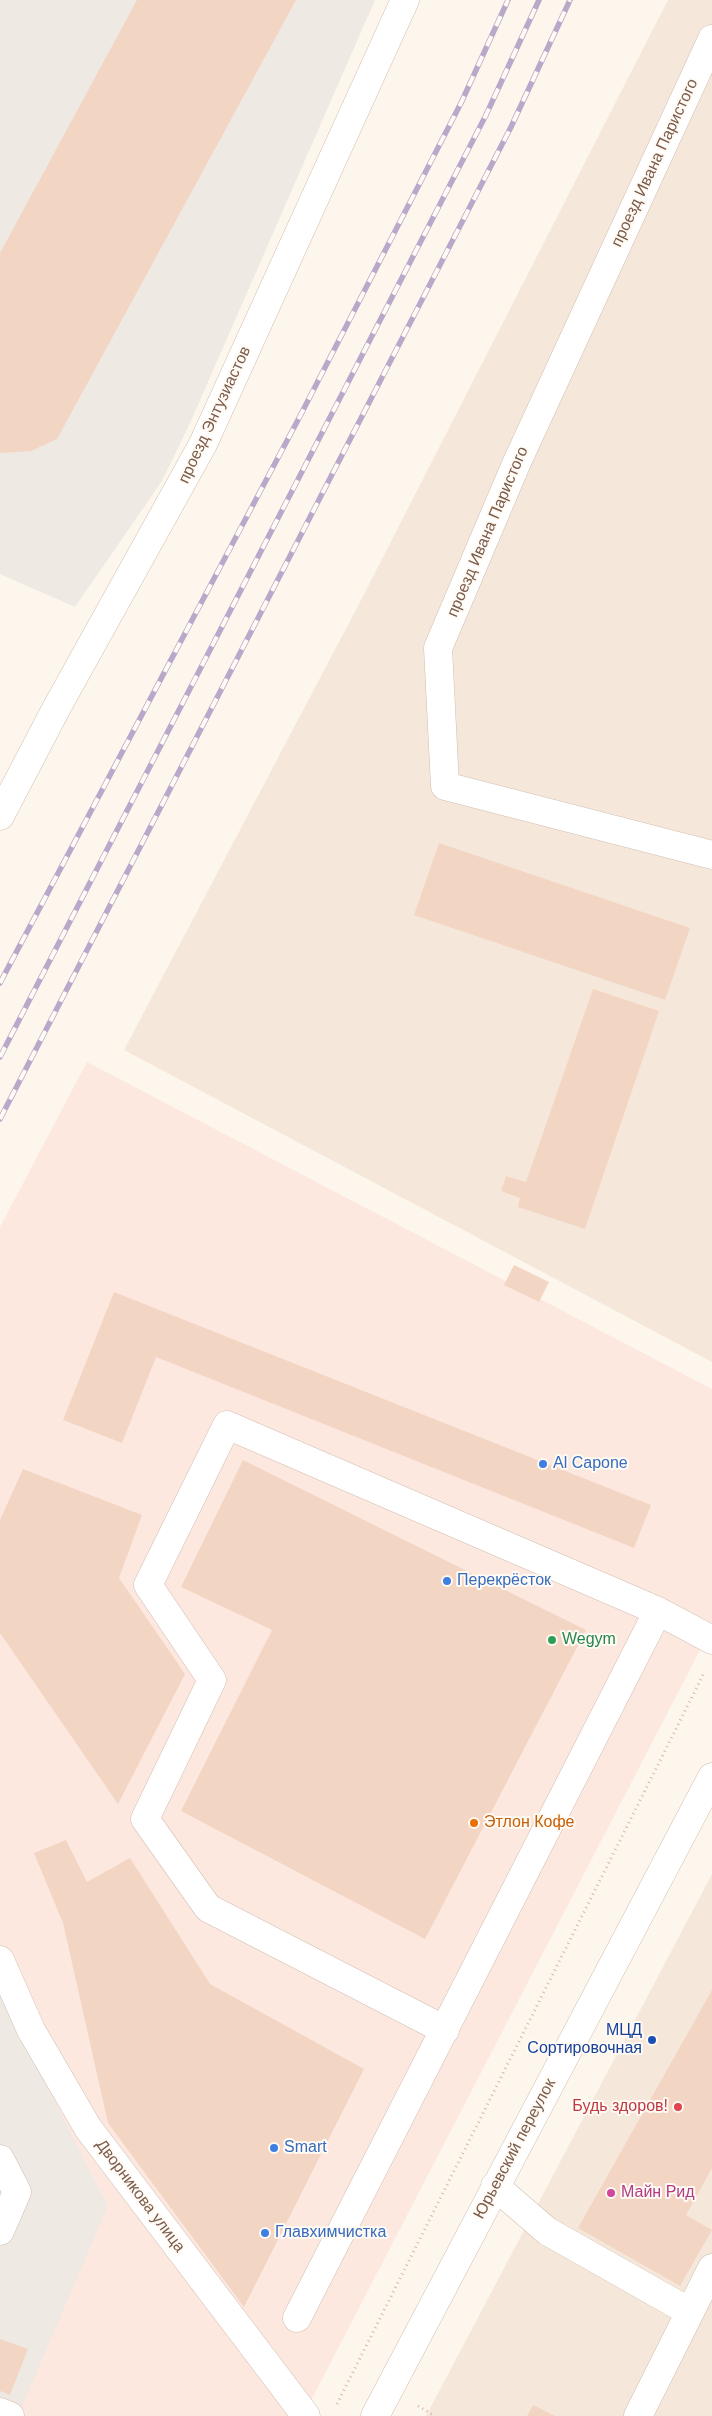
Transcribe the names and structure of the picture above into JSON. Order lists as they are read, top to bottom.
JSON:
{
  "streets": {
    "street": [
      "проезд Ивана Паристого",
      "проезд Энтузиастов",
      "Юрьевский переулок",
      "Дворникова улица"
    ]
  },
  "places": [
    "Al Capone",
    "Перекрёсток",
    "Wegym",
    "Этлон Кофе",
    "МЦД Сортировочная",
    "Будь здоров!",
    "Smart",
    "Майн Рид",
    "Главхимчистка"
  ]
}
